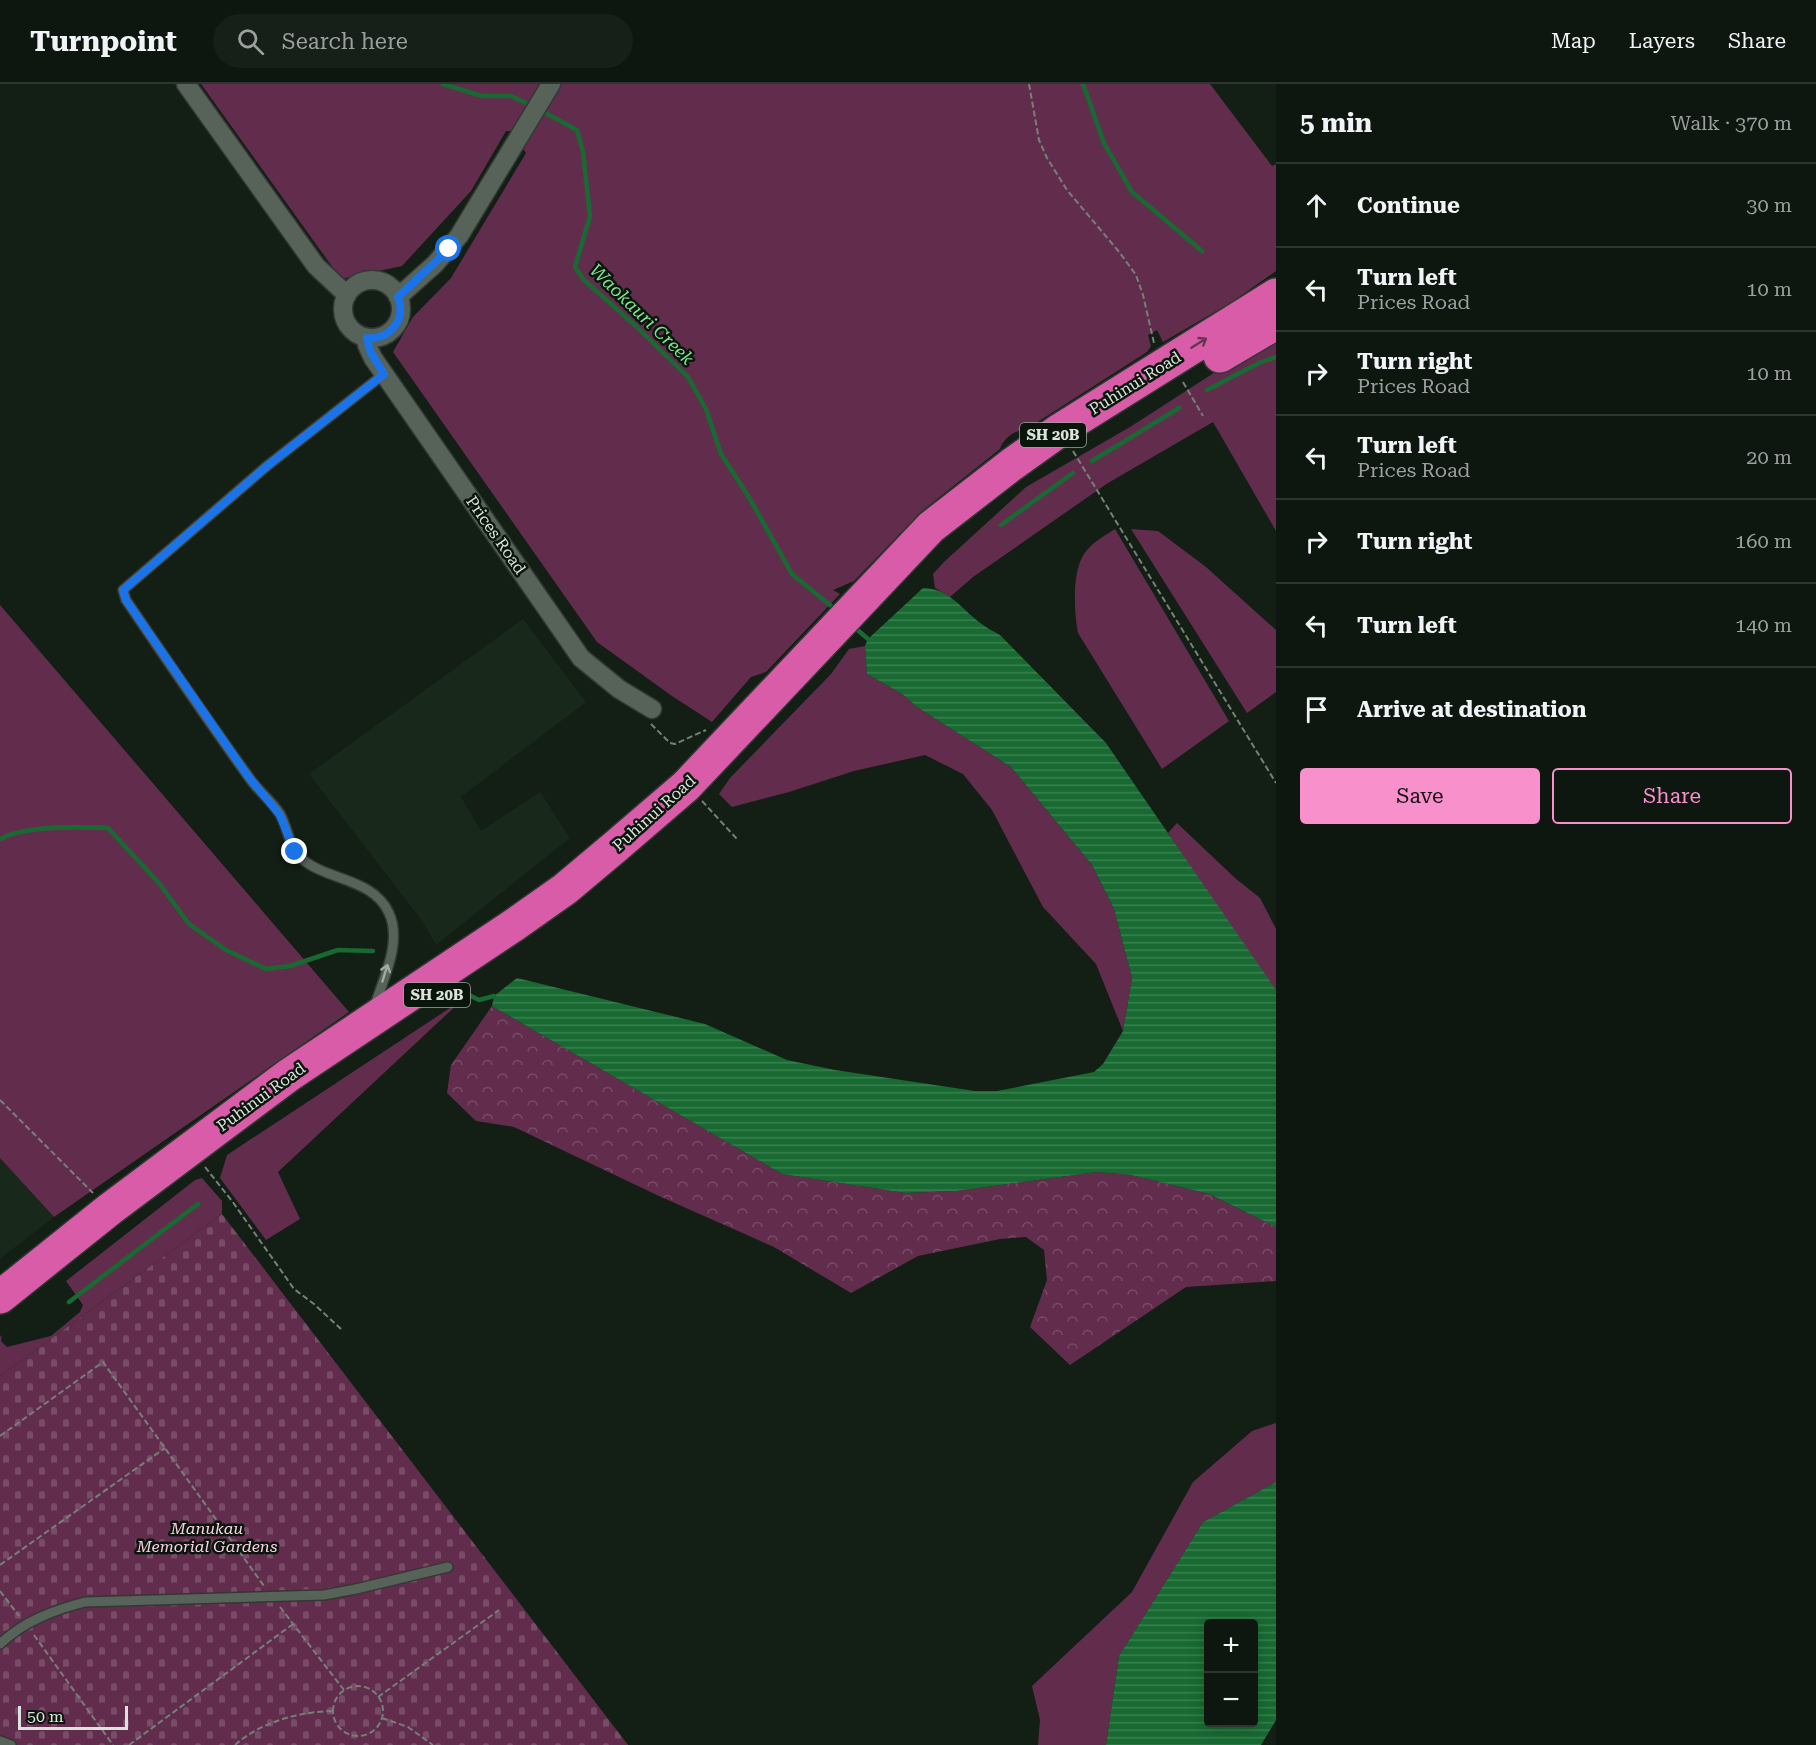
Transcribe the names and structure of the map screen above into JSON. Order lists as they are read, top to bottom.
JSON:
{
  "streets": {
    "highway": ["Puhinui Road", "SH 20B"],
    "street": ["Prices Road"]
  },
  "water": ["Waokauri Creek"],
  "parks": ["Manukau Memorial Gardens"],
  "scale_bar": "50 m",
  "page": {
    "header": "Turnpoint",
    "search": "Search here",
    "nav": ["Map", "Layers", "Share"],
    "heading": ["5 min", "Walk · 370 m"],
    "list": [
      ["Continue", "30 m"],
      ["Turn left", "Prices Road", "10 m"],
      ["Turn right", "Prices Road", "10 m"],
      ["Turn left", "Prices Road", "20 m"],
      ["Turn right", "160 m"],
      ["Turn left", "140 m"],
      "Arrive at destination"
    ],
    "buttons": ["Save", "Share"],
    "map_buttons": ["+", "−"],
    "scale": "50 m"
  }
}
